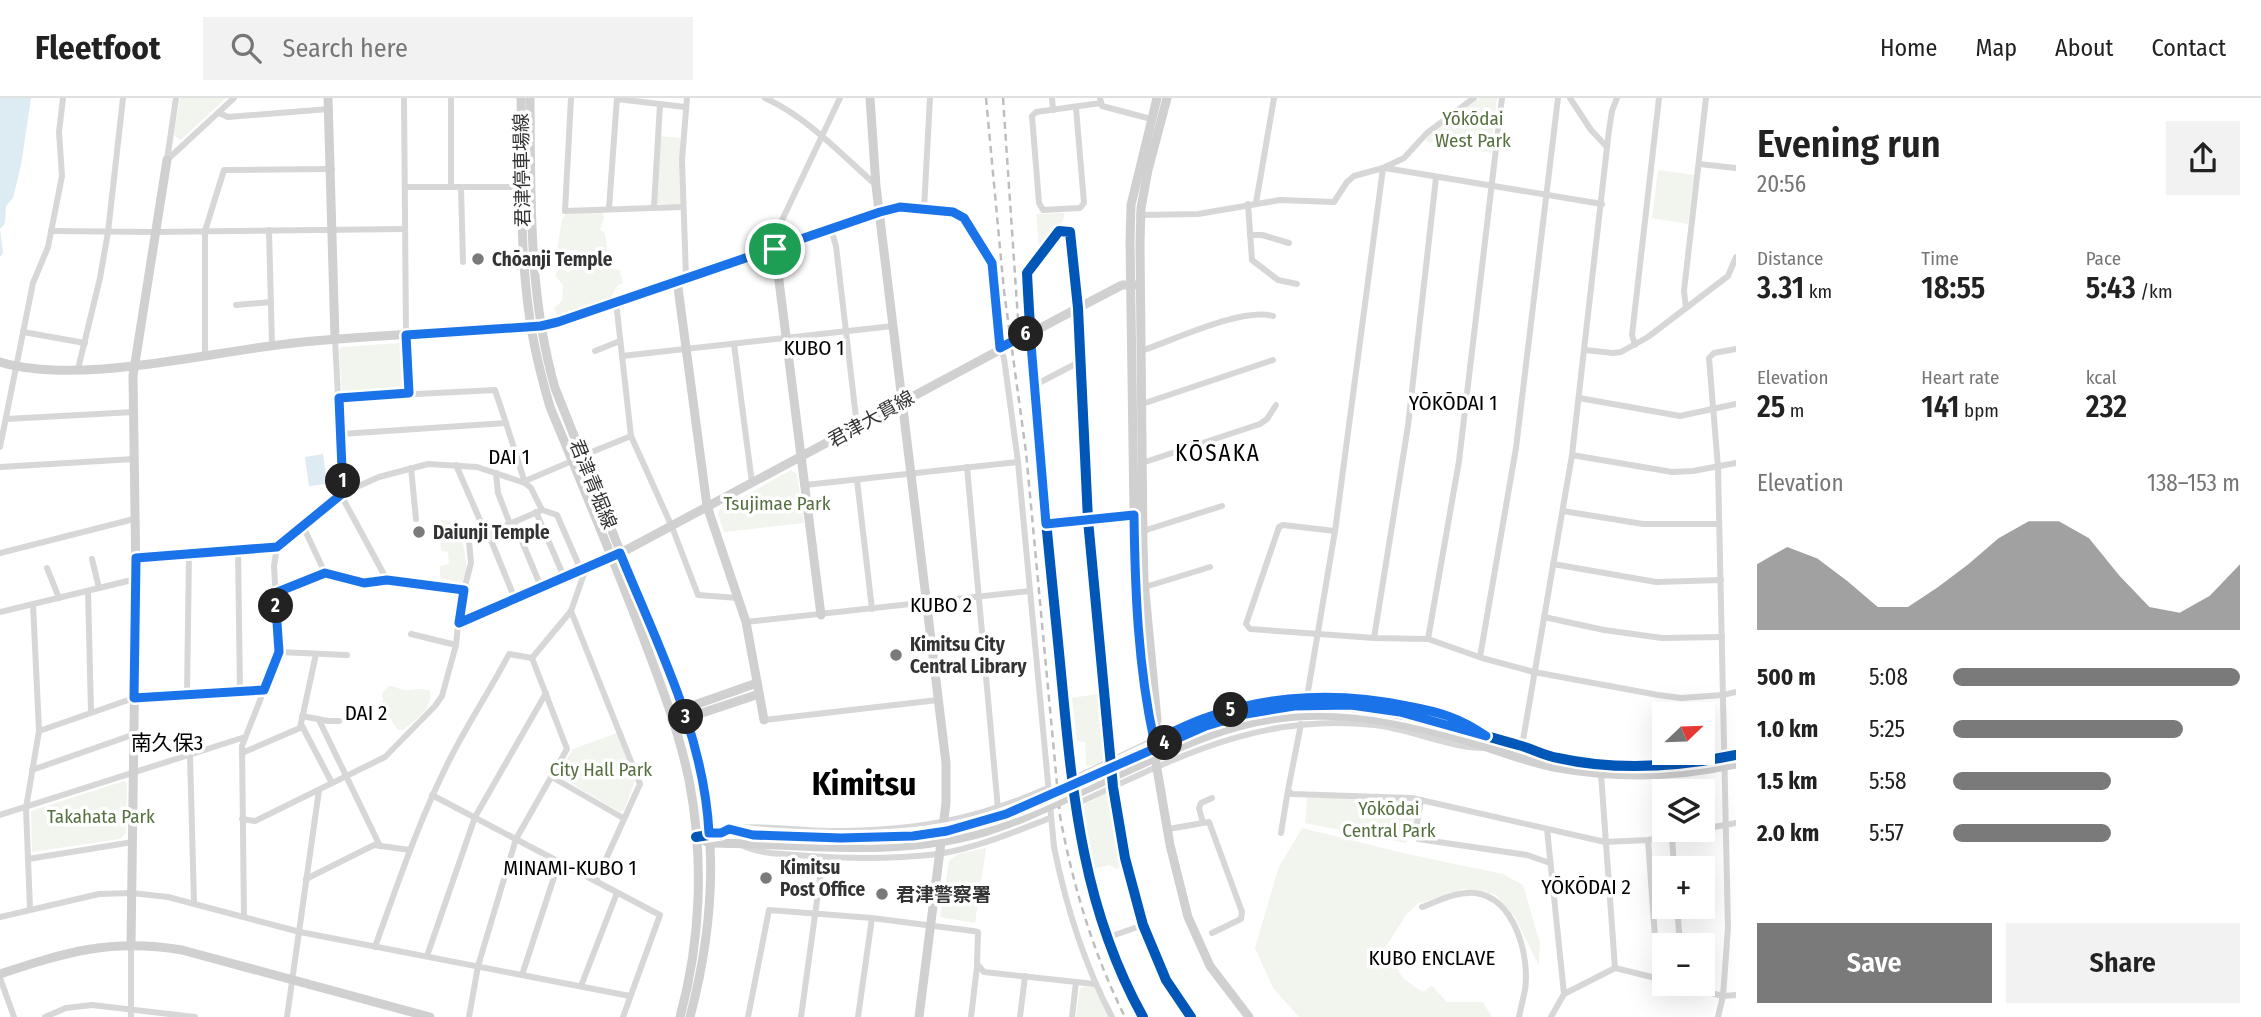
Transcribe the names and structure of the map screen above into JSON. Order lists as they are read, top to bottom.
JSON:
{
  "streets": {
    "street": ["君津停車場線", "君津大貫線", "君津青堀線"]
  },
  "crossings": [
    ["君津停車場線", "君津青堀線"],
    ["君津大貫線", "君津青堀線"]
  ],
  "districts": [
    "KUBO 1",
    "YŌKŌDAI 1",
    "KŌSAKA",
    "DAI 1",
    "KUBO 2",
    "DAI 2",
    "南久保3",
    "Kimitsu",
    "MINAMI-KUBO 1",
    "YŌKŌDAI 2",
    "KUBO ENCLAVE"
  ],
  "parks": [
    "Yōkōdai West Park",
    "Tsujimae Park",
    "City Hall Park",
    "Yōkōdai Central Park",
    "Takahata Park"
  ],
  "places": [
    "Chōanji Temple",
    "Daiunji Temple",
    "Kimitsu City Central Library",
    "Kimitsu Post Office",
    "君津警察署"
  ],
  "north": "top right",
  "page": {
    "header": "Fleetfoot",
    "search": "Search here",
    "nav": [
      "Home",
      "Map",
      "About",
      "Contact"
    ],
    "heading": ["Evening run", "20:56"],
    "stats": [
      ["Distance", "3.31 km"],
      ["Time", "18:55"],
      ["Pace", "5:43 /km"],
      ["Elevation", "25 m"],
      ["Heart rate", "141 bpm"],
      ["kcal", "232"]
    ],
    "pins": [
      "6",
      "1",
      "2",
      "5",
      "3",
      "4"
    ],
    "chart": ["Elevation", "138–153 m"],
    "list": [
      {
        "name": "500 m",
        "note": "5:08"
      },
      {
        "name": "1.0 km",
        "note": "5:25"
      },
      {
        "name": "1.5 km",
        "note": "5:58"
      },
      {
        "name": "2.0 km",
        "note": "5:57"
      }
    ],
    "map_buttons": ["+", "−"],
    "buttons": ["Save", "Share"]
  }
}
